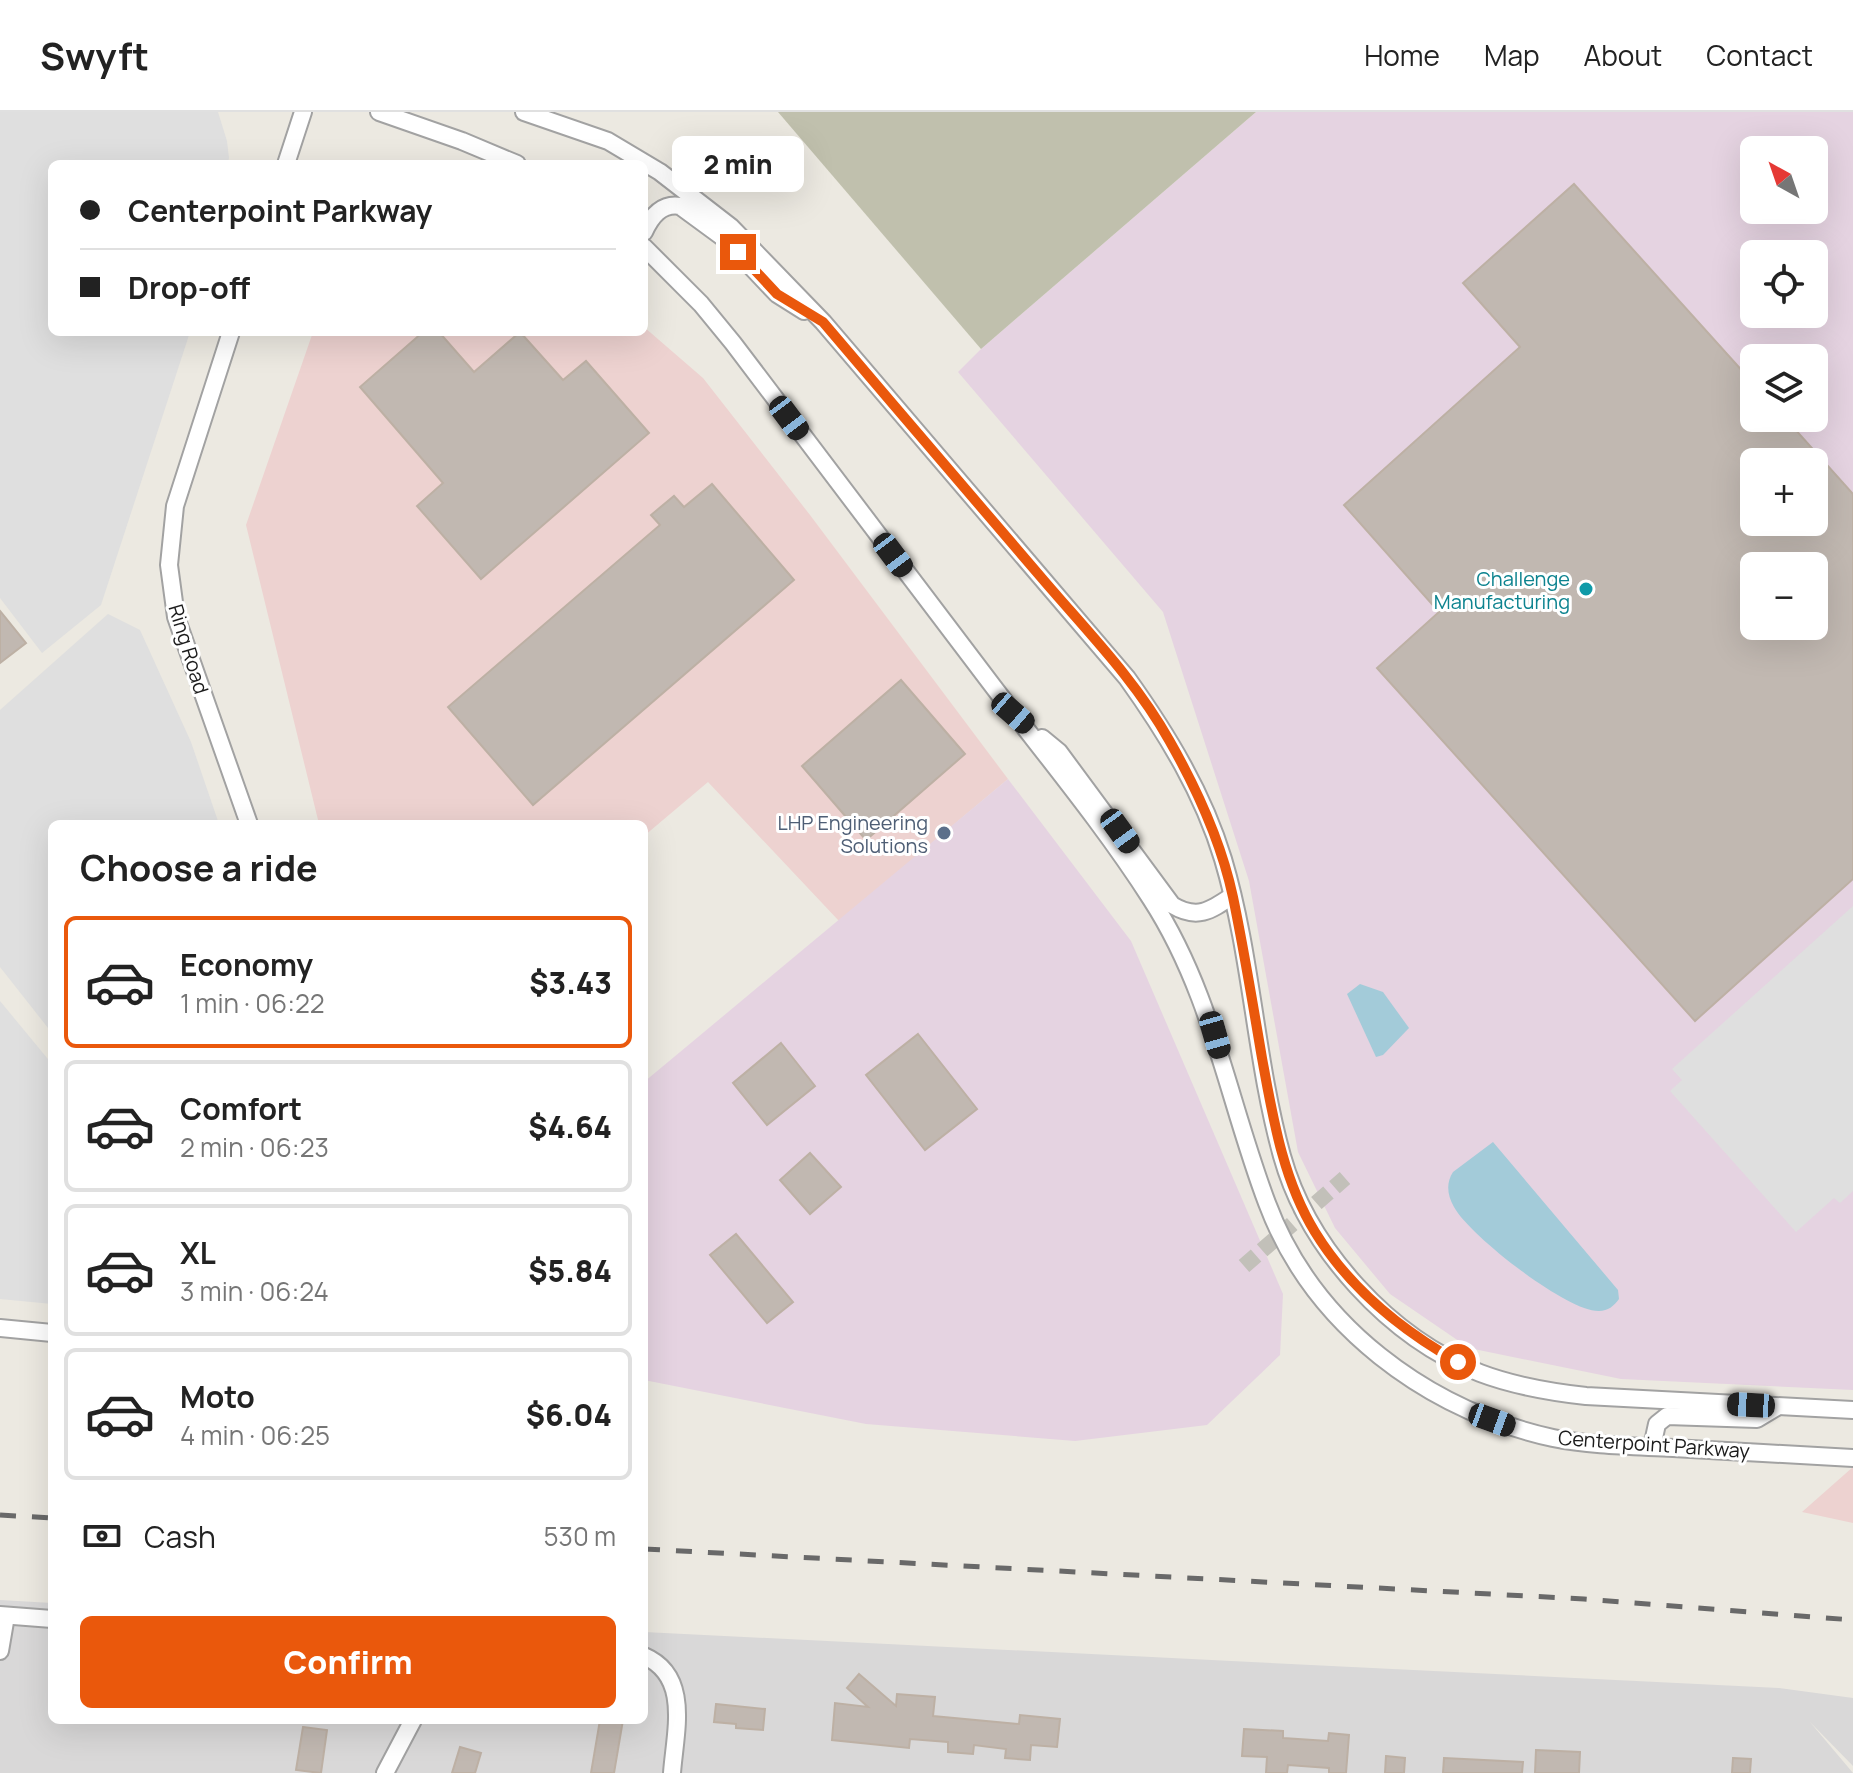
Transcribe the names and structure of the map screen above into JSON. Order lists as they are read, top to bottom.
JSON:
{
  "streets": {
    "street": ["Ring Road", "Centerpoint Parkway"]
  },
  "places": ["Challenge Manufacturing", "LHP Engineering Solutions"],
  "north": "top left",
  "page": {
    "header": "Swyft",
    "nav": [
      "Home",
      "Map",
      "About",
      "Contact"
    ],
    "map_buttons": ["+", "−"],
    "bubble": "2 min",
    "banner": ["Centerpoint Parkway", "Drop-off"],
    "heading": "Choose a ride",
    "list": [
      {
        "name": "Economy",
        "note": "1 min · 06:22",
        "value": "$3.43"
      },
      {
        "name": "Comfort",
        "note": "2 min · 06:23",
        "value": "$4.64"
      },
      {
        "name": "XL",
        "note": "3 min · 06:24",
        "value": "$5.84"
      },
      {
        "name": "Moto",
        "note": "4 min · 06:25",
        "value": "$6.04"
      }
    ],
    "pay": ["Cash", "530 m"],
    "buttons": "Confirm"
  }
}
